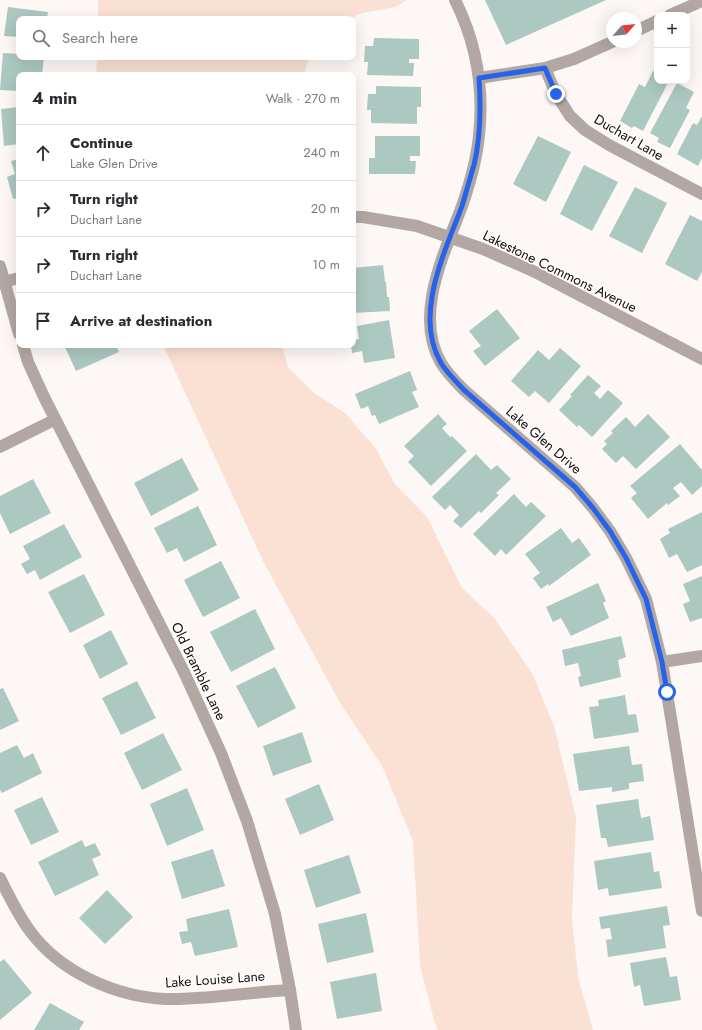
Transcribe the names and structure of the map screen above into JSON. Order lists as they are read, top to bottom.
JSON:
{
  "streets": {
    "street": [
      "Duchart Lane",
      "Lakestone Commons Avenue",
      "Lake Glen Drive",
      "Old Bramble Lane",
      "Lake Louise Lane"
    ]
  },
  "crossings": [
    ["Lakestone Commons Avenue", "Lake Glen Drive"],
    ["Old Bramble Lane", "Lake Louise Lane"]
  ],
  "north": "top right",
  "page": {
    "map_buttons": ["+", "−"],
    "search": "Search here",
    "heading": ["4 min", "Walk · 270 m"],
    "list": [
      ["Continue", "Lake Glen Drive", "240 m"],
      ["Turn right", "Duchart Lane", "20 m"],
      ["Turn right", "Duchart Lane", "10 m"],
      "Arrive at destination"
    ]
  }
}
